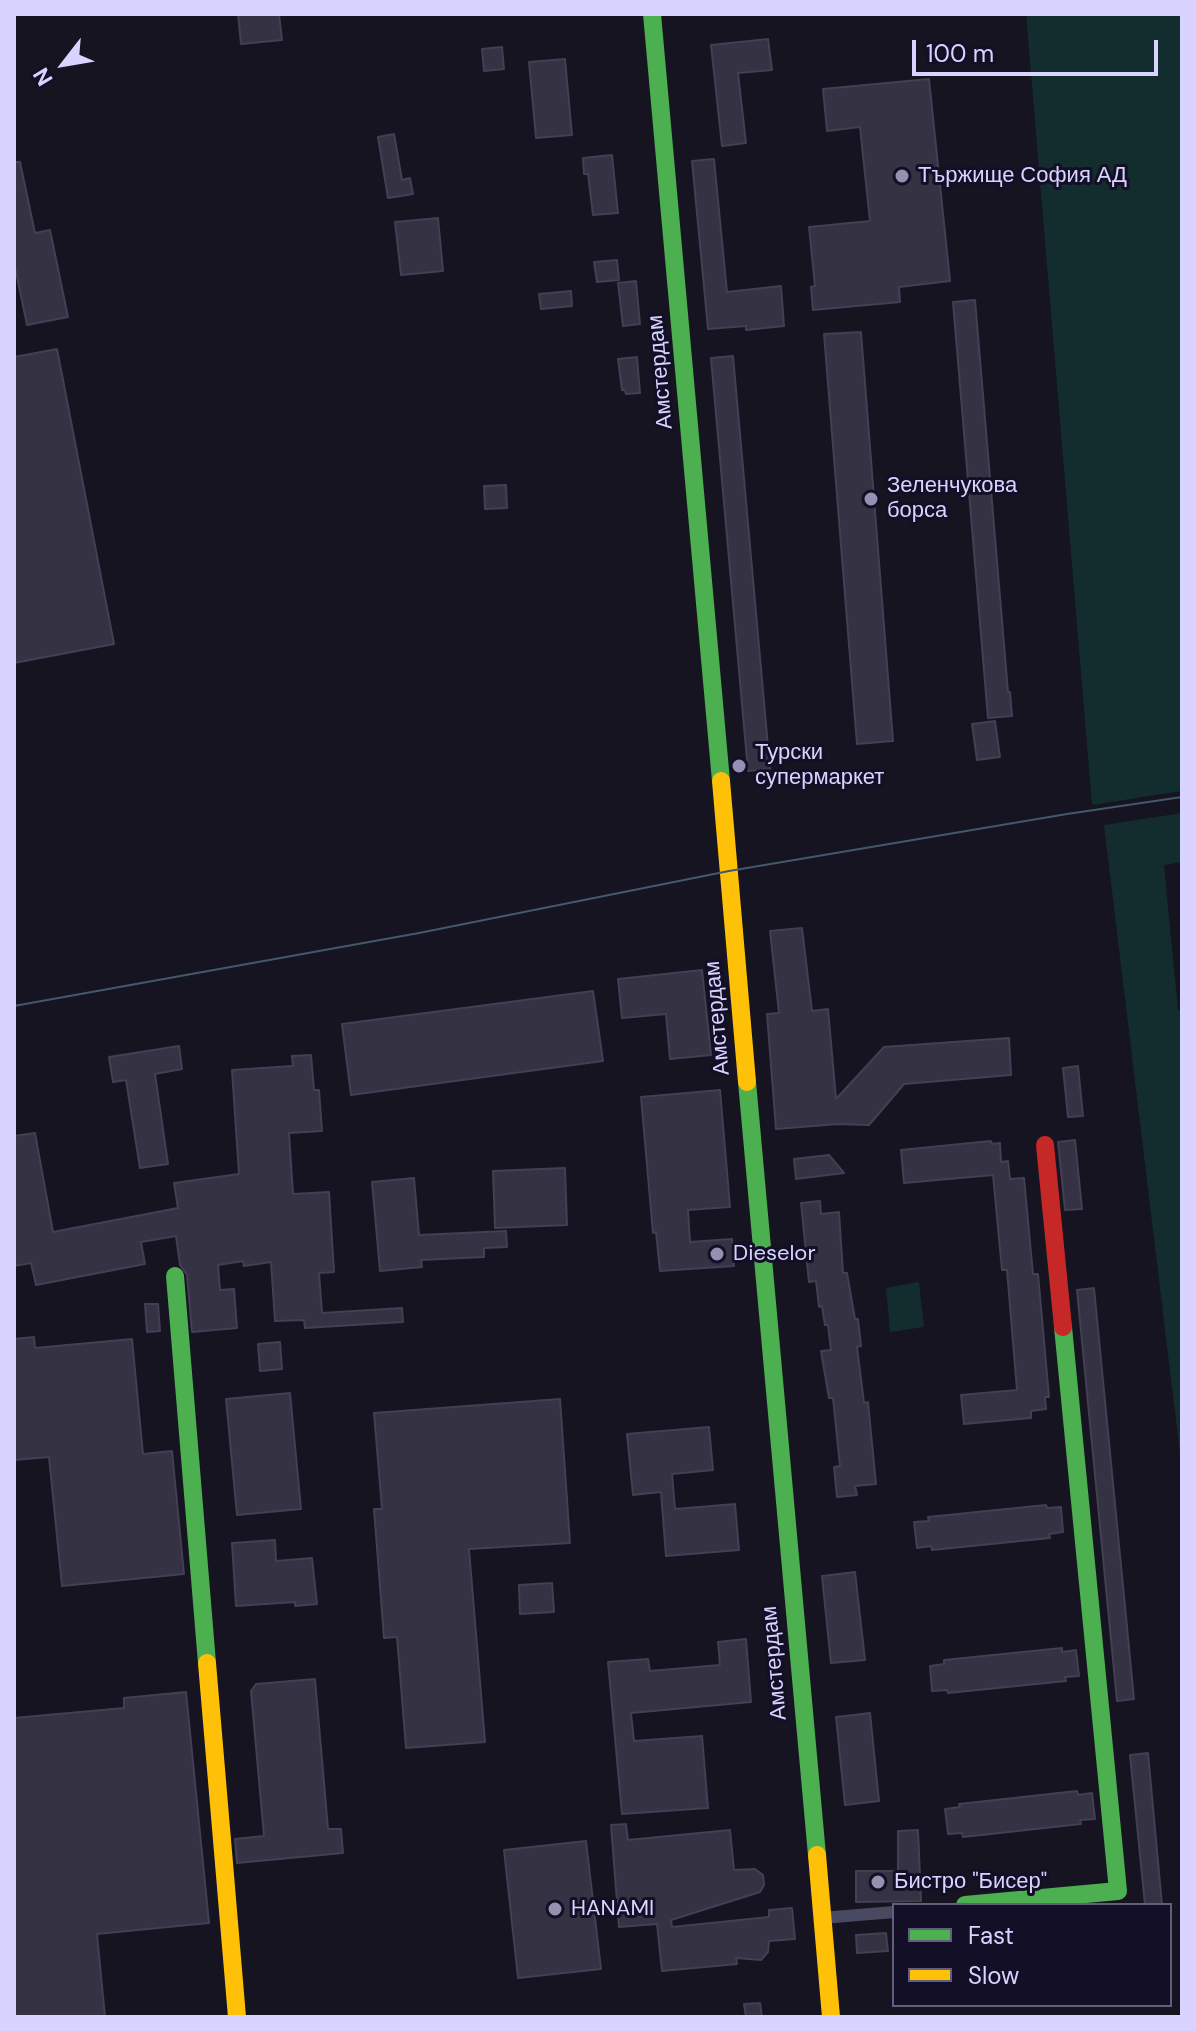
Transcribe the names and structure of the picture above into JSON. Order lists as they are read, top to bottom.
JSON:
{
  "streets": {
    "street": ["Амстердам"]
  },
  "places": [
    "Тържище София АД",
    "Зеленчукова борса",
    "Турски супермаркет",
    "Dieselor",
    "Бистро \"Бисер\"",
    "HANAMI"
  ],
  "legend": ["Fast", "Slow"],
  "scale_bar": "100 m",
  "north": "bottom left"
}
